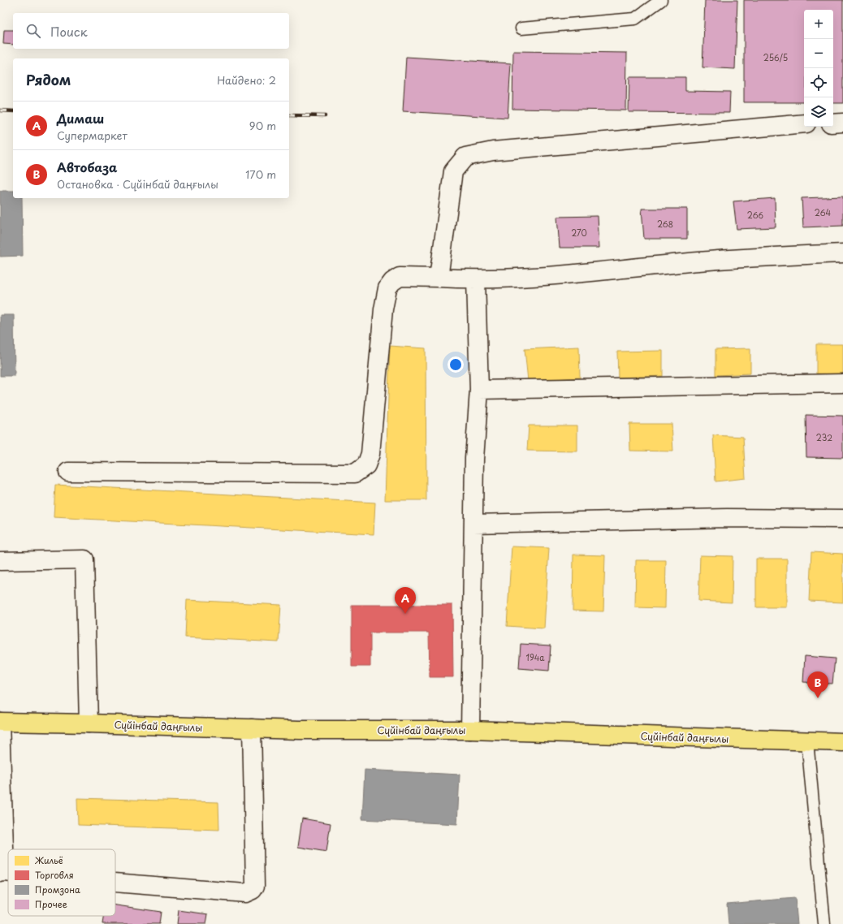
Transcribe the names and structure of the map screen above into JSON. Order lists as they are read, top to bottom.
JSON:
{
  "streets": {
    "main road": ["Сүйінбай даңғылы"]
  },
  "house_numbers": [
    "256/5",
    "264",
    "266",
    "268",
    "270",
    "232",
    "194а"
  ],
  "legend": [
    "Жильё",
    "Торговля",
    "Промзона",
    "Прочее"
  ],
  "page": {
    "map_buttons": ["+", "−"],
    "search": "Поиск",
    "heading": ["Рядом", "Найдено: 2"],
    "list": [
      {
        "mark": "A",
        "name": "Димаш",
        "note": "Супермаркет",
        "value": "90 m"
      },
      {
        "mark": "B",
        "name": "Автобаза",
        "note": "Остановка · Сүйінбай даңғылы",
        "value": "170 m"
      }
    ],
    "pins": ["A", "B"]
  }
}
